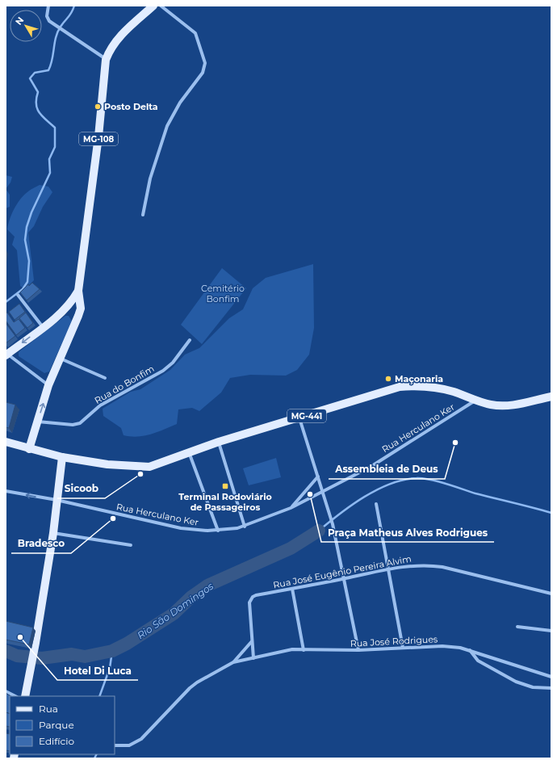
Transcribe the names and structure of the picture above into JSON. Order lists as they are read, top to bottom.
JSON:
{
  "streets": {
    "main road": ["MG-108", "MG-441"],
    "street": [
      "Rua do Bonfim",
      "Rua Herculano Ker",
      "Rua José Eugênio Pereira Alvim",
      "Rua José Rodrigues"
    ]
  },
  "crossings": [
    ["MG-108", "Rua do Bonfim"],
    ["MG-441", "Rua Herculano Ker"],
    ["Rua José Eugênio Pereira Alvim", "Rua José Rodrigues"]
  ],
  "water": ["Rio São Domingos"],
  "parks": ["Cemitério Bonfim"],
  "places": {
    "other": [
      "Posto Delta",
      "Maçonaria",
      "Assembleia de Deus",
      "Sicoob",
      "Praça Matheus Alves Rodrigues",
      "Bradesco",
      "Hotel Di Luca"
    ],
    "transit": ["Terminal Rodoviário de Passageiros"]
  },
  "legend": ["Rua", "Parque", "Edifício"],
  "north": "top left"
}
